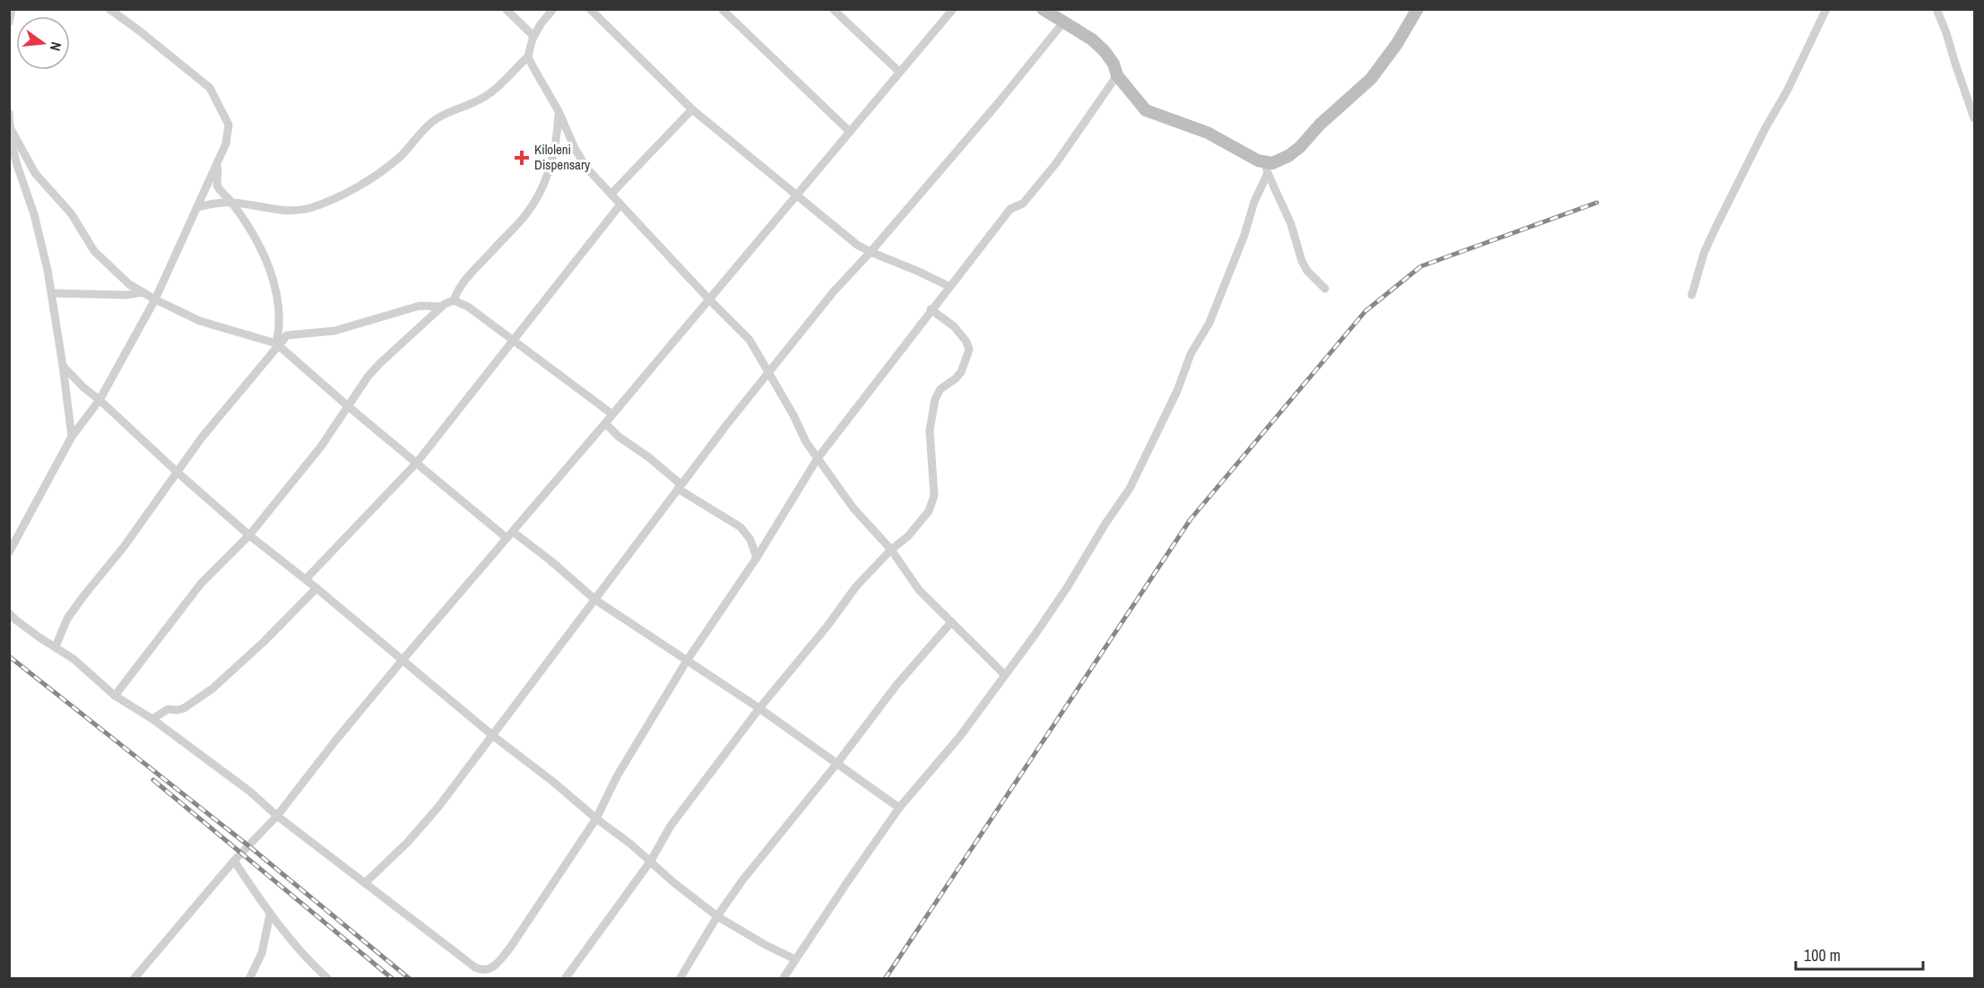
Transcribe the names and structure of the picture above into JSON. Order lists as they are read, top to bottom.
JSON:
{
  "places": {
    "health": ["Kiloleni Dispensary"]
  },
  "scale_bar": "100 m",
  "north": "right"
}
